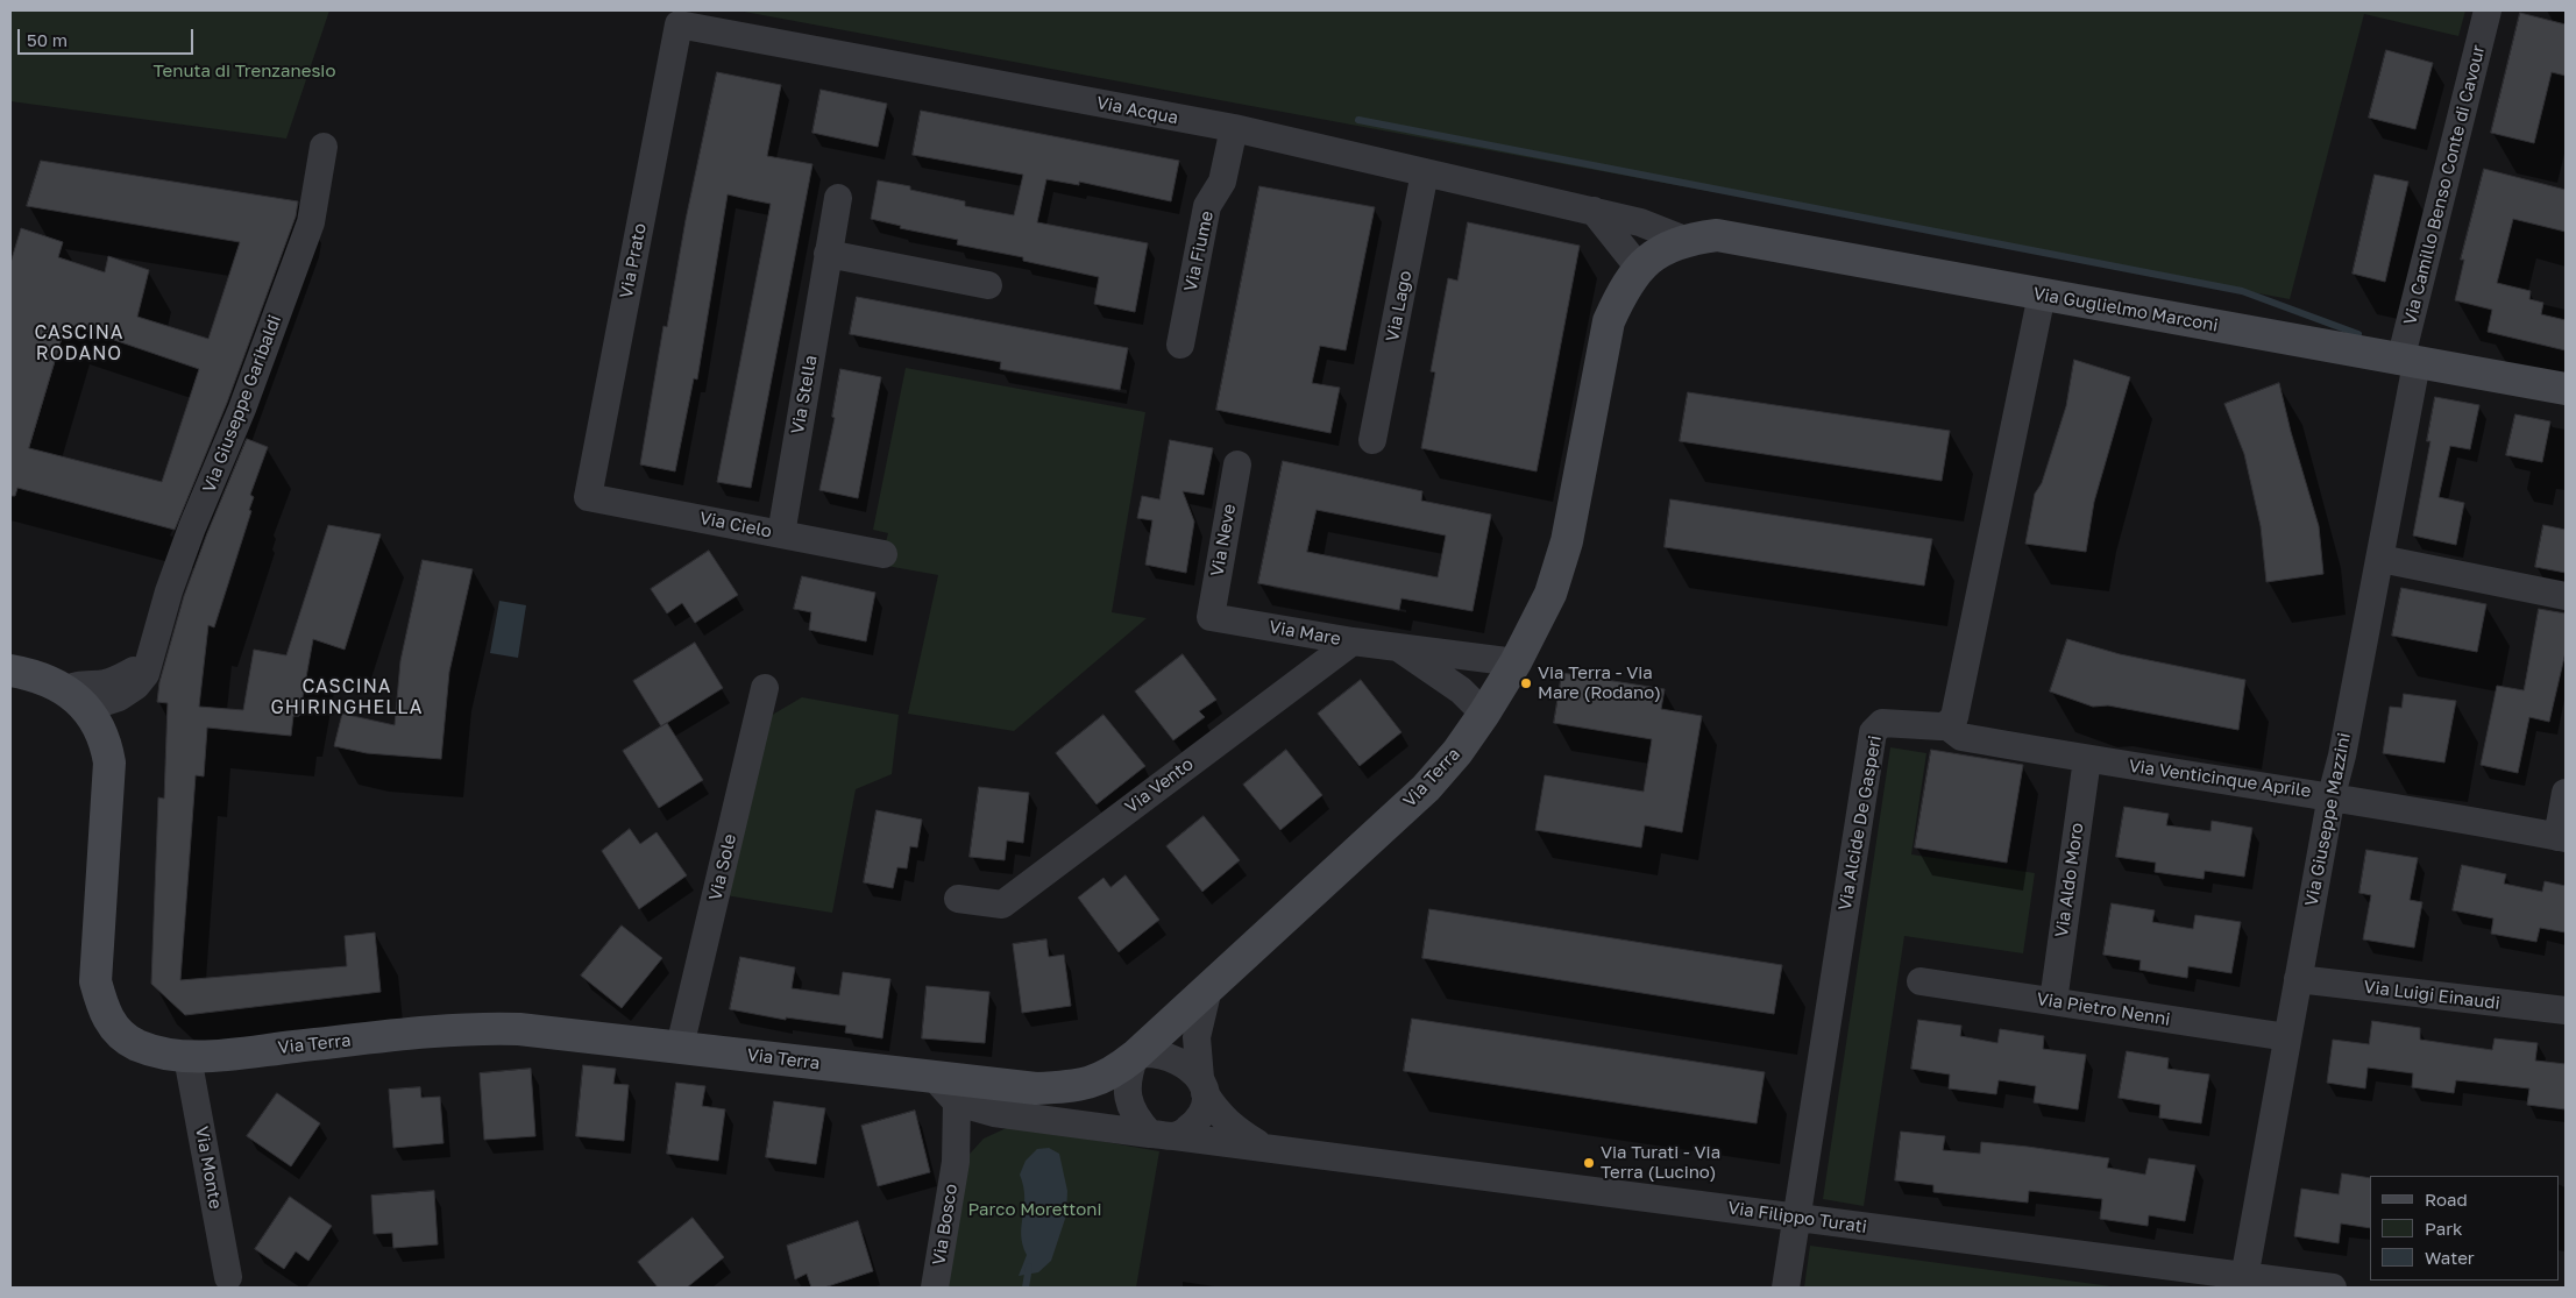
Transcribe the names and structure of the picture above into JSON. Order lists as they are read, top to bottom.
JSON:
{
  "streets": {
    "street": [
      "Via Acqua",
      "Via Camillo Benso Conte di Cavour",
      "Via Fiume",
      "Via Prato",
      "Via Lago",
      "Via Guglielmo Marconi",
      "Via Stella",
      "Via Giuseppe Garibaldi",
      "Via Cielo",
      "Via Neve",
      "Via Mare",
      "Via Terra",
      "Via Venticinque Aprile",
      "Via Vento",
      "Via Giuseppe Mazzini",
      "Via Alcide De Gasperi",
      "Via Sole",
      "Via Aldo Moro",
      "Via Luigi Einaudi",
      "Via Pietro Nenni",
      "Via Monte",
      "Via Filippo Turati",
      "Via Bosco"
    ]
  },
  "crossings": [
    ["Via Acqua", "Via Fiume"],
    ["Via Acqua", "Via Prato"],
    ["Via Acqua", "Via Lago"],
    ["Via Acqua", "Via Guglielmo Marconi"],
    ["Via Acqua", "Via Terra"],
    ["Via Camillo Benso Conte di Cavour", "Via Guglielmo Marconi"],
    ["Via Camillo Benso Conte di Cavour", "Via Giuseppe Mazzini"],
    ["Via Prato", "Via Cielo"],
    ["Via Guglielmo Marconi", "Via Terra"],
    ["Via Guglielmo Marconi", "Via Giuseppe Mazzini"],
    ["Via Stella", "Via Cielo"],
    ["Via Giuseppe Garibaldi", "Via Terra"],
    ["Via Neve", "Via Mare"],
    ["Via Mare", "Via Terra"],
    ["Via Mare", "Via Vento"],
    ["Via Terra", "Via Sole"],
    ["Via Terra", "Via Monte"],
    ["Via Terra", "Via Filippo Turati"],
    ["Via Venticinque Aprile", "Via Giuseppe Mazzini"],
    ["Via Venticinque Aprile", "Via Alcide De Gasperi"],
    ["Via Venticinque Aprile", "Via Aldo Moro"],
    ["Via Giuseppe Mazzini", "Via Luigi Einaudi"],
    ["Via Giuseppe Mazzini", "Via Pietro Nenni"],
    ["Via Giuseppe Mazzini", "Via Filippo Turati"],
    ["Via Alcide De Gasperi", "Via Filippo Turati"],
    ["Via Aldo Moro", "Via Pietro Nenni"]
  ],
  "districts": ["CASCINA RODANO", "CASCINA GHIRINGHELLA"],
  "parks": ["Tenuta di Trenzanesio", "Parco Morettoni"],
  "places": ["Via Terra - Via Mare (Rodano)", "Via Turati - Via Terra (Lucino)"],
  "legend": ["Road", "Park", "Water"],
  "scale_bar": "50 m"
}
